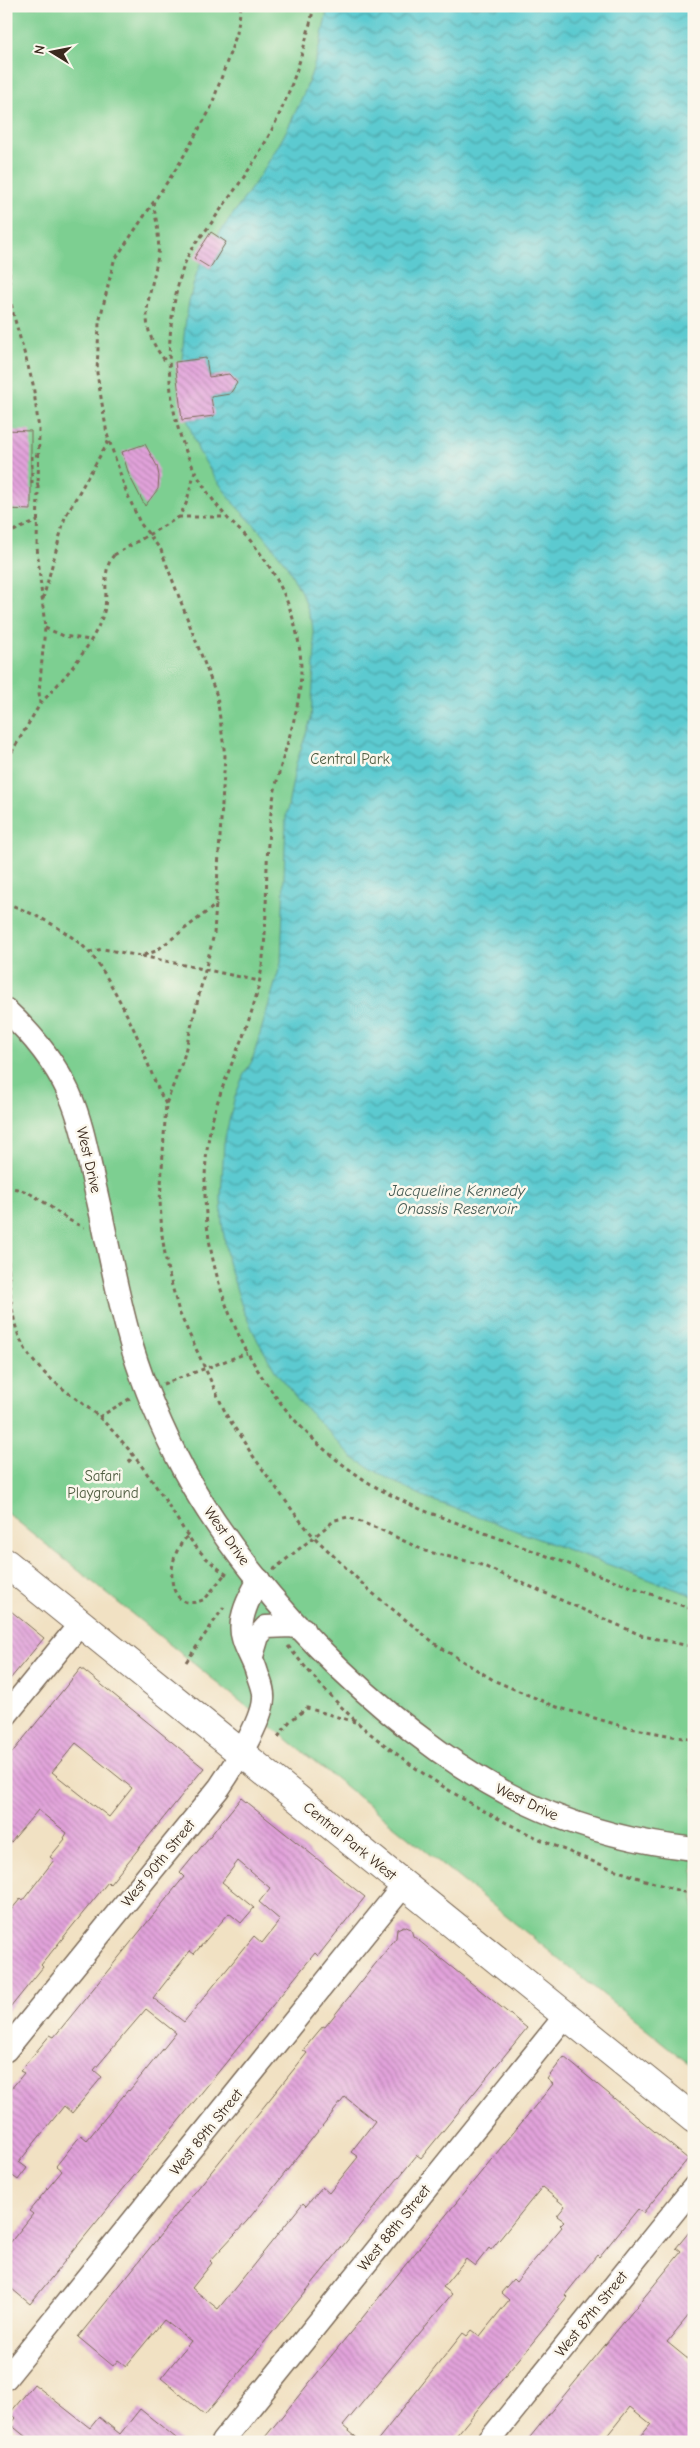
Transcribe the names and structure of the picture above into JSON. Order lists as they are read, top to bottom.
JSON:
{
  "streets": {
    "main road": ["Central Park West"],
    "street": [
      "West Drive",
      "West 90th Street",
      "West 89th Street",
      "West 88th Street",
      "West 87th Street"
    ]
  },
  "crossings": [
    ["West Drive", "West 90th Street"],
    ["Central Park West", "West 90th Street"],
    ["Central Park West", "West 89th Street"],
    ["Central Park West", "West 88th Street"]
  ],
  "water": ["Jacqueline Kennedy Onassis Reservoir"],
  "parks": ["Central Park", "Safari Playground"],
  "north": "left"
}
